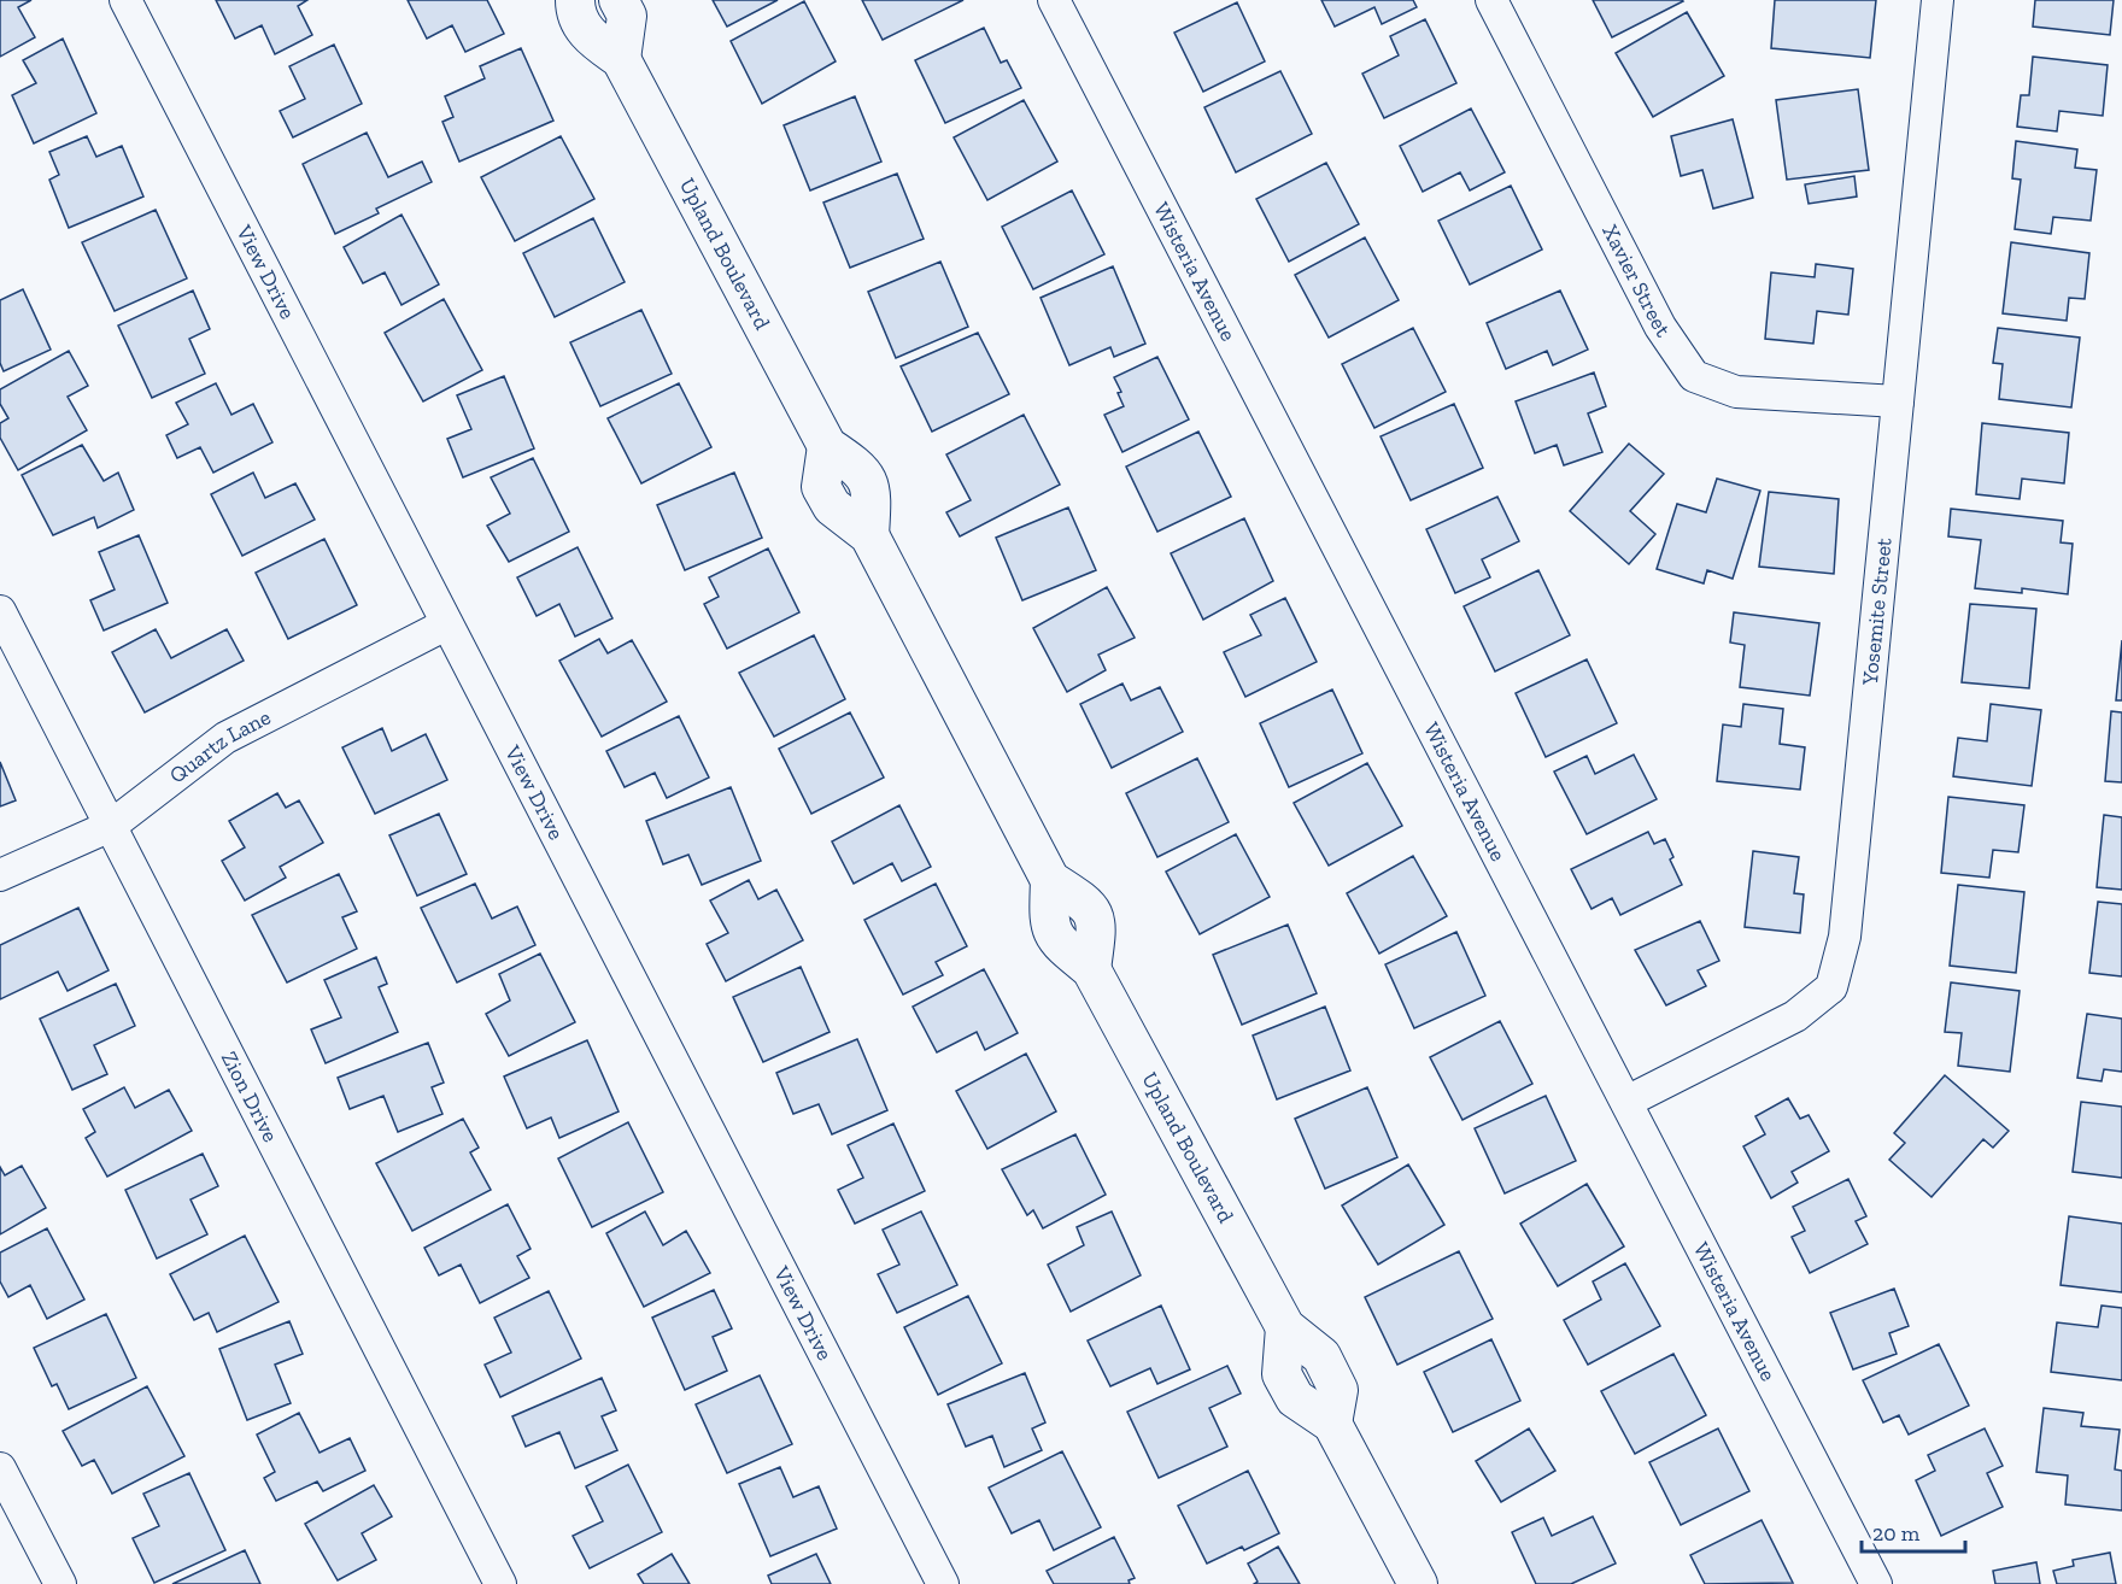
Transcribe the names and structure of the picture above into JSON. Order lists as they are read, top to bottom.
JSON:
{
  "streets": {
    "street": [
      "Upland Boulevard",
      "View Drive",
      "Wisteria Avenue",
      "Xavier Street",
      "Yosemite Street",
      "Quartz Lane",
      "Zion Drive"
    ]
  },
  "crossings": [
    ["View Drive", "Quartz Lane"],
    ["Wisteria Avenue", "Yosemite Street"],
    ["Xavier Street", "Yosemite Street"],
    ["Quartz Lane", "Zion Drive"]
  ],
  "scale_bar": "20 m"
}
